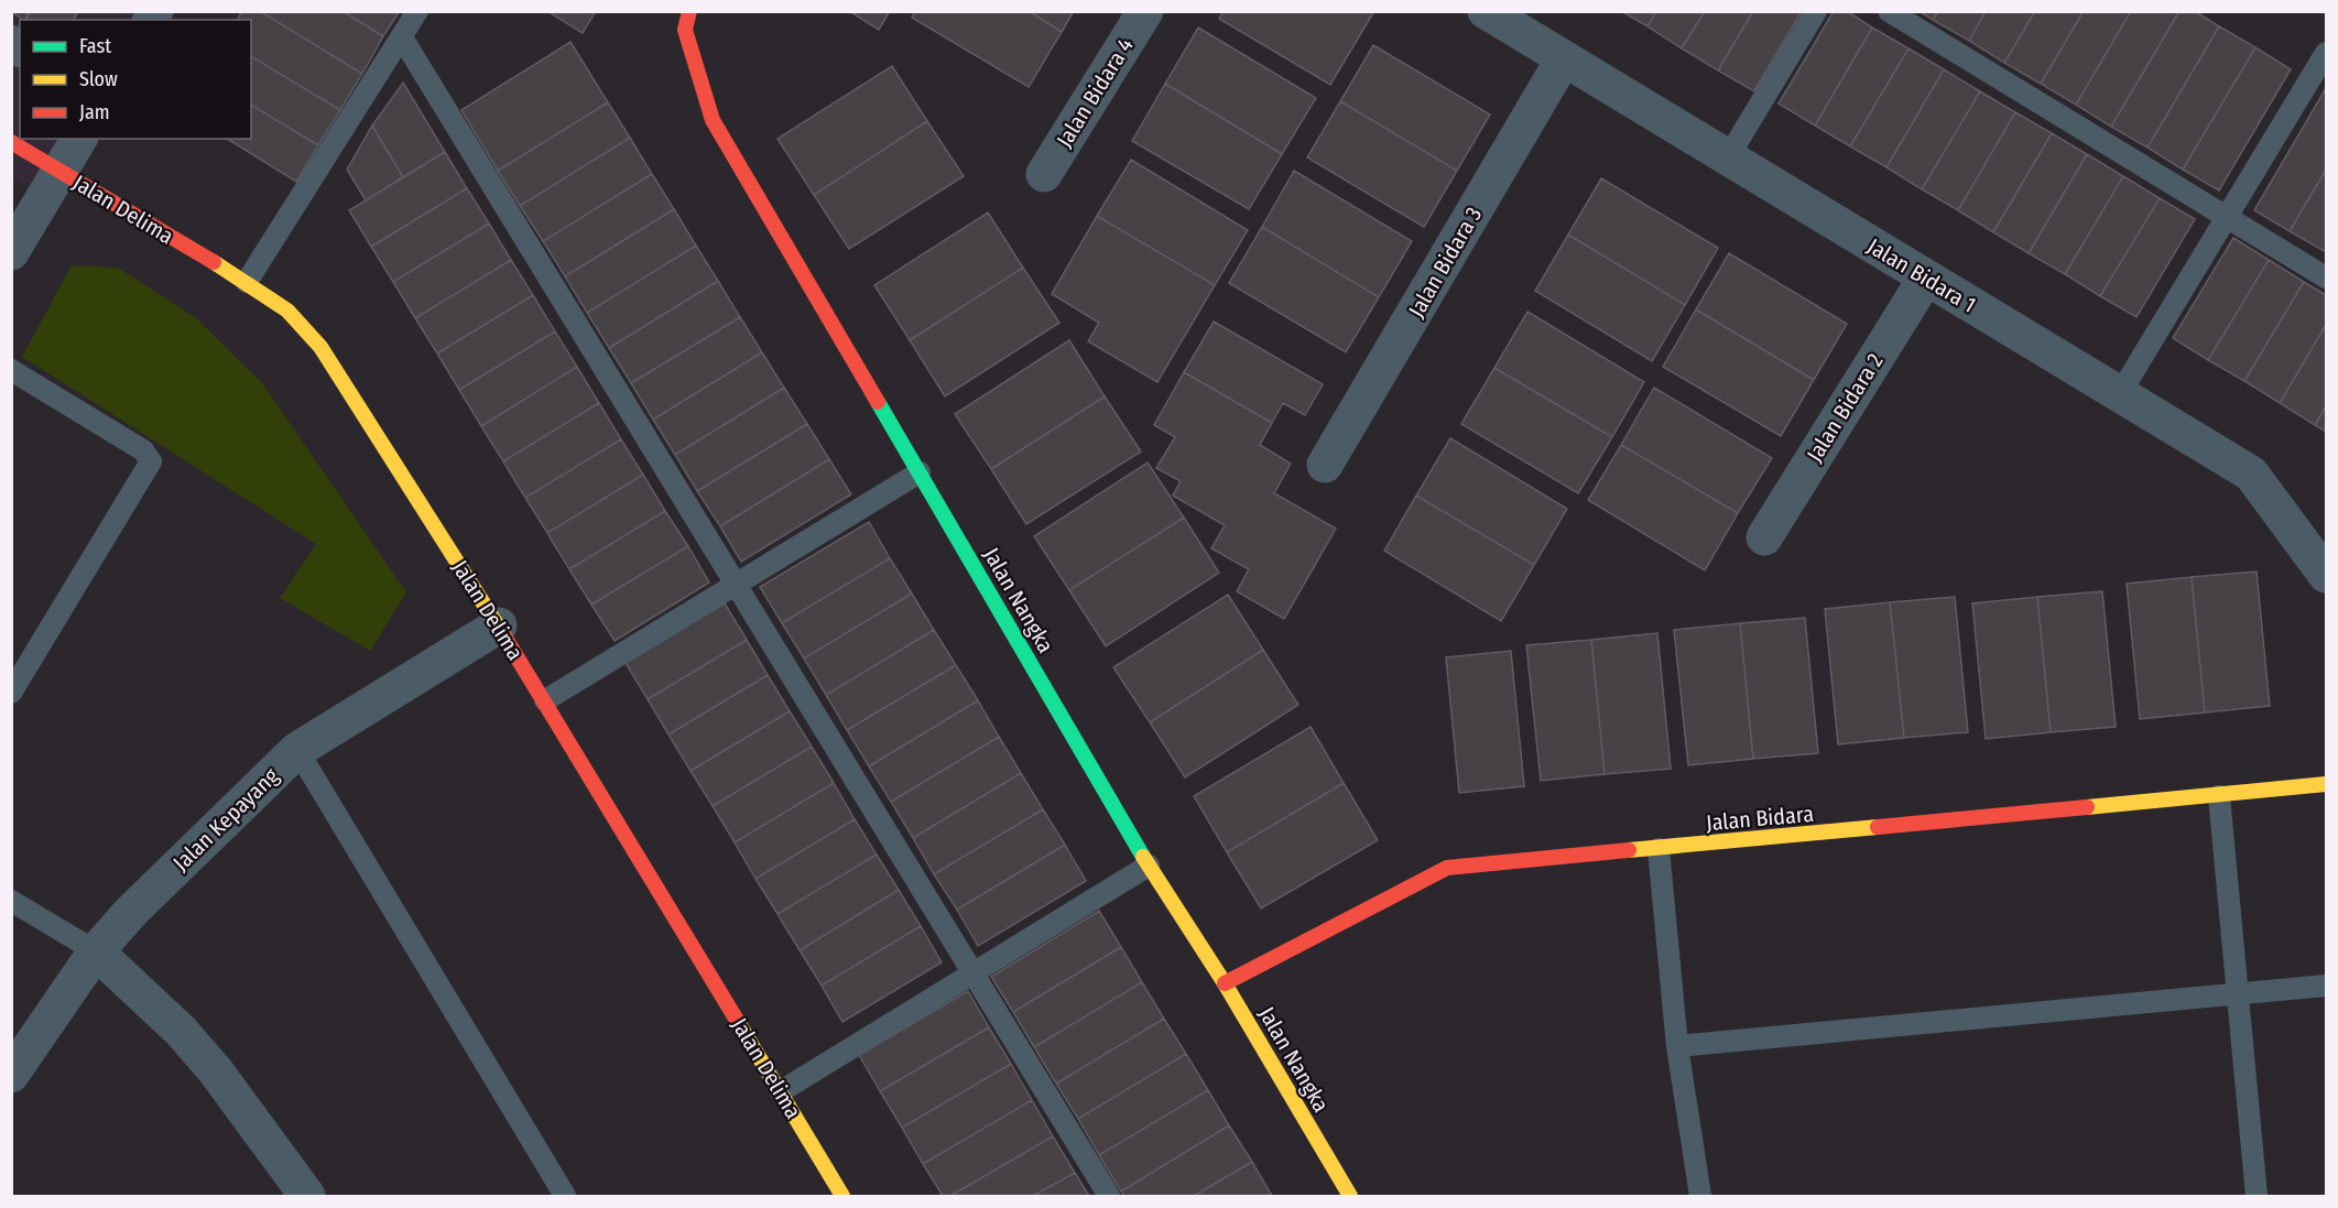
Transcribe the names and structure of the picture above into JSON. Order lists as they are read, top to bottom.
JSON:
{
  "streets": {
    "street": [
      "Jalan Bidara 4",
      "Jalan Delima",
      "Jalan Bidara 3",
      "Jalan Bidara 1",
      "Jalan Bidara 2",
      "Jalan Nangka",
      "Jalan Bidara",
      "Jalan Kepayang"
    ]
  },
  "crossings": [
    ["Jalan Delima", "Jalan Kepayang"],
    ["Jalan Bidara 3", "Jalan Bidara 1"],
    ["Jalan Bidara 1", "Jalan Bidara 2"],
    ["Jalan Nangka", "Jalan Bidara"]
  ],
  "legend": ["Fast", "Slow", "Jam"]
}
